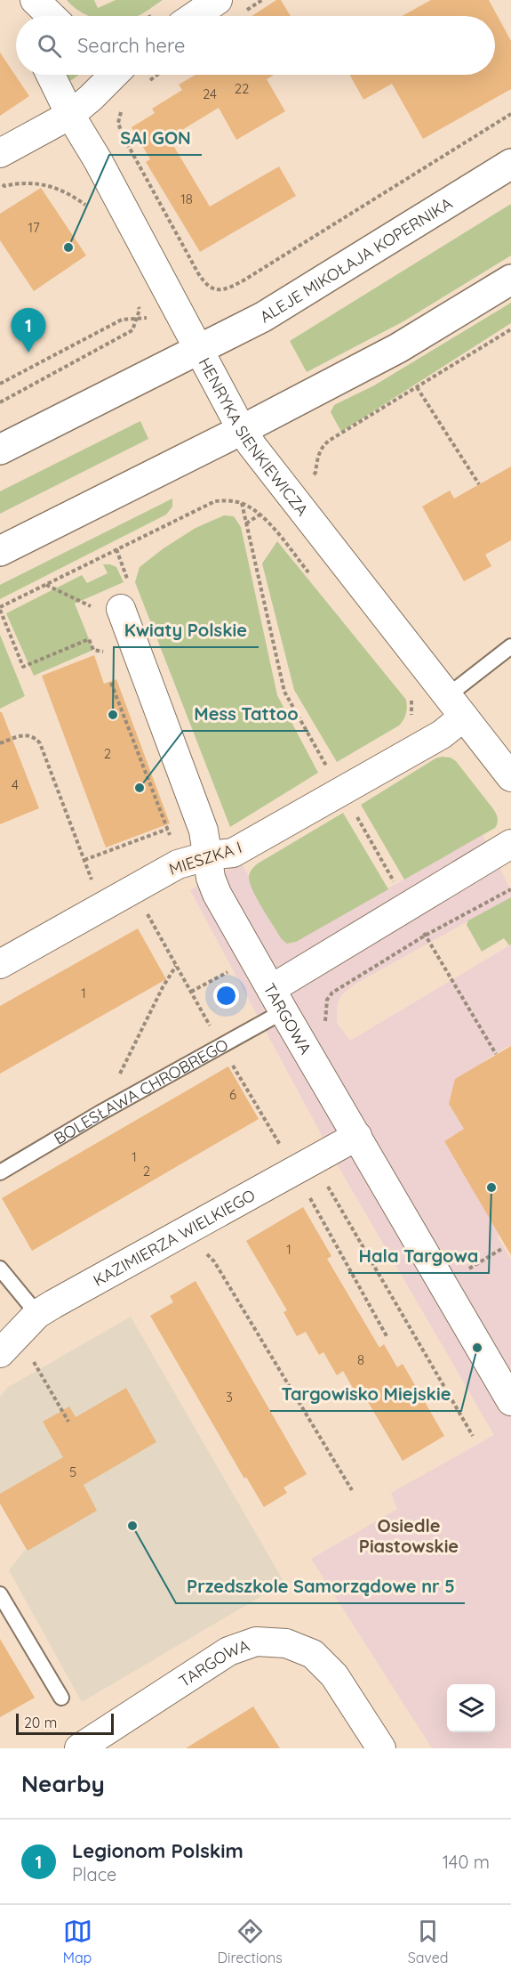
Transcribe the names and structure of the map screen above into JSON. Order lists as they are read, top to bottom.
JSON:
{
  "streets": {
    "main road": ["ALEJE MIKOŁAJA KOPERNIKA"],
    "street": [
      "HENRYKA SIENKIEWICZA",
      "MIESZKA I",
      "TARGOWA",
      "BOLESŁAWA CHROBREGO",
      "KAZIMIERZA WIELKIEGO"
    ]
  },
  "crossings": [
    ["ALEJE MIKOŁAJA KOPERNIKA", "HENRYKA SIENKIEWICZA"],
    ["HENRYKA SIENKIEWICZA", "MIESZKA I"],
    ["MIESZKA I", "TARGOWA"],
    ["TARGOWA", "BOLESŁAWA CHROBREGO"],
    ["TARGOWA", "KAZIMIERZA WIELKIEGO"]
  ],
  "districts": ["Osiedle Piastowskie"],
  "places": [
    "SAI GON",
    "Kwiaty Polskie",
    "Mess Tattoo",
    "Hala Targowa",
    "Targowisko Miejskie",
    "Przedszkole Samorządowe nr 5"
  ],
  "house_numbers": [
    "22",
    "24",
    "18",
    "17",
    "2",
    "4",
    "1",
    "6",
    "1",
    "2",
    "1",
    "8",
    "3",
    "5"
  ],
  "scale_bar": "20 m",
  "page": {
    "search": "Search here",
    "pins": "1",
    "scale": "20 m",
    "heading": "Nearby",
    "list": [
      {
        "mark": "1",
        "name": "Legionom Polskim",
        "note": "Place",
        "value": "140 m"
      }
    ],
    "nav": ["Map", "Directions", "Saved"]
  }
}
